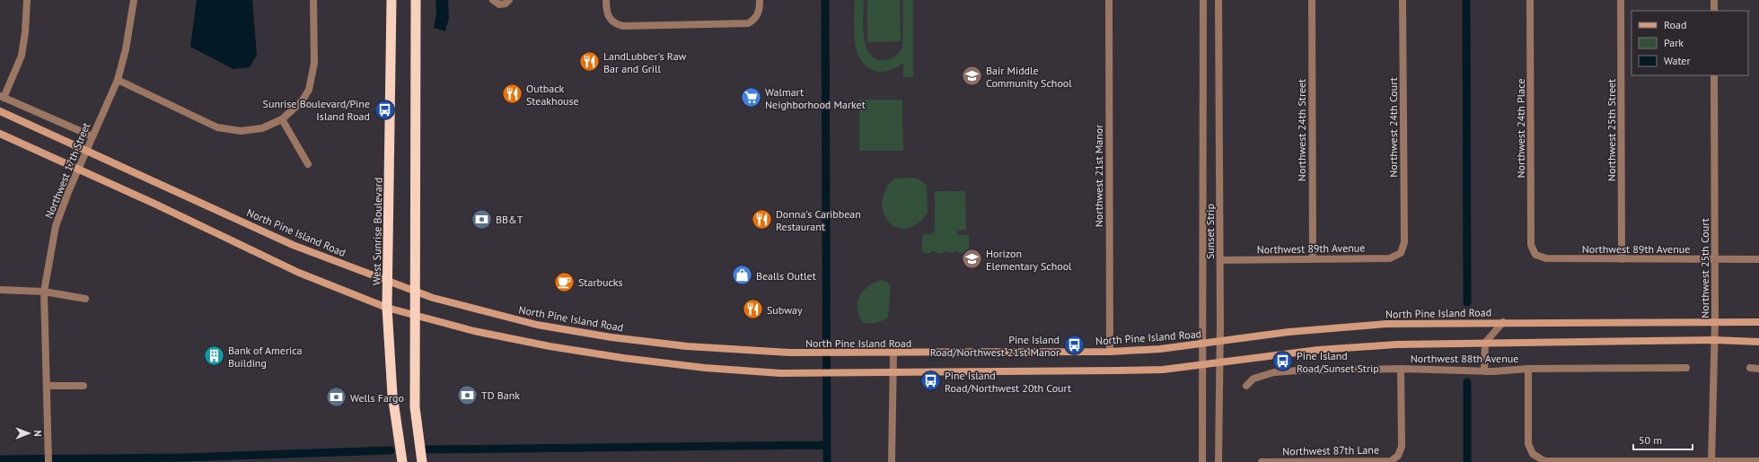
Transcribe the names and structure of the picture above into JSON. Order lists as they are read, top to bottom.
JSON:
{
  "streets": {
    "highway": ["West Sunrise Boulevard"],
    "main road": ["North Pine Island Road"],
    "street": [
      "Northwest 24th Court",
      "Northwest 24th Place",
      "Northwest 24th Street",
      "Northwest 25th Street",
      "Northwest 17th Street",
      "Northwest 21st Manor",
      "Sunset Strip",
      "Northwest 89th Avenue",
      "Northwest 25th Court",
      "Northwest 88th Avenue",
      "Northwest 87th Lane"
    ]
  },
  "crossings": [
    ["Northwest 24th Court", "Northwest 89th Avenue"],
    ["Northwest 24th Place", "Northwest 89th Avenue"],
    ["Northwest 24th Street", "Northwest 89th Avenue"],
    ["Northwest 25th Street", "Northwest 89th Avenue"],
    ["Northwest 17th Street", "North Pine Island Road"],
    ["Northwest 21st Manor", "North Pine Island Road"],
    ["West Sunrise Boulevard", "North Pine Island Road"],
    ["Sunset Strip", "North Pine Island Road"],
    ["Sunset Strip", "Northwest 89th Avenue"],
    ["North Pine Island Road", "Northwest 25th Court"],
    ["Northwest 89th Avenue", "Northwest 25th Court"],
    ["Northwest 88th Avenue", "Northwest 87th Lane"]
  ],
  "places": {
    "restaurant": [
      "LandLubber's Raw Bar and Grill",
      "Outback Steakhouse",
      "Donna's Caribbean Restaurant",
      "Subway"
    ],
    "school or university": ["Bair Middle Community School", "Horizon Elementary School"],
    "supermarket": ["Walmart Neighborhood Market"],
    "bus stop": [
      "Sunrise Boulevard/Pine Island Road",
      "Pine Island Road/Northwest 21st Manor",
      "Pine Island Road/Sunset Strip",
      "Pine Island Road/Northwest 20th Court"
    ],
    "bank": ["BB&T", "TD Bank", "Wells Fargo"],
    "shop": ["Bealls Outlet"],
    "cafe": ["Starbucks"],
    "building": ["Bank of America Building"]
  },
  "legend": ["Road", "Park", "Water"],
  "scale_bar": "50 m",
  "north": "right"
}
